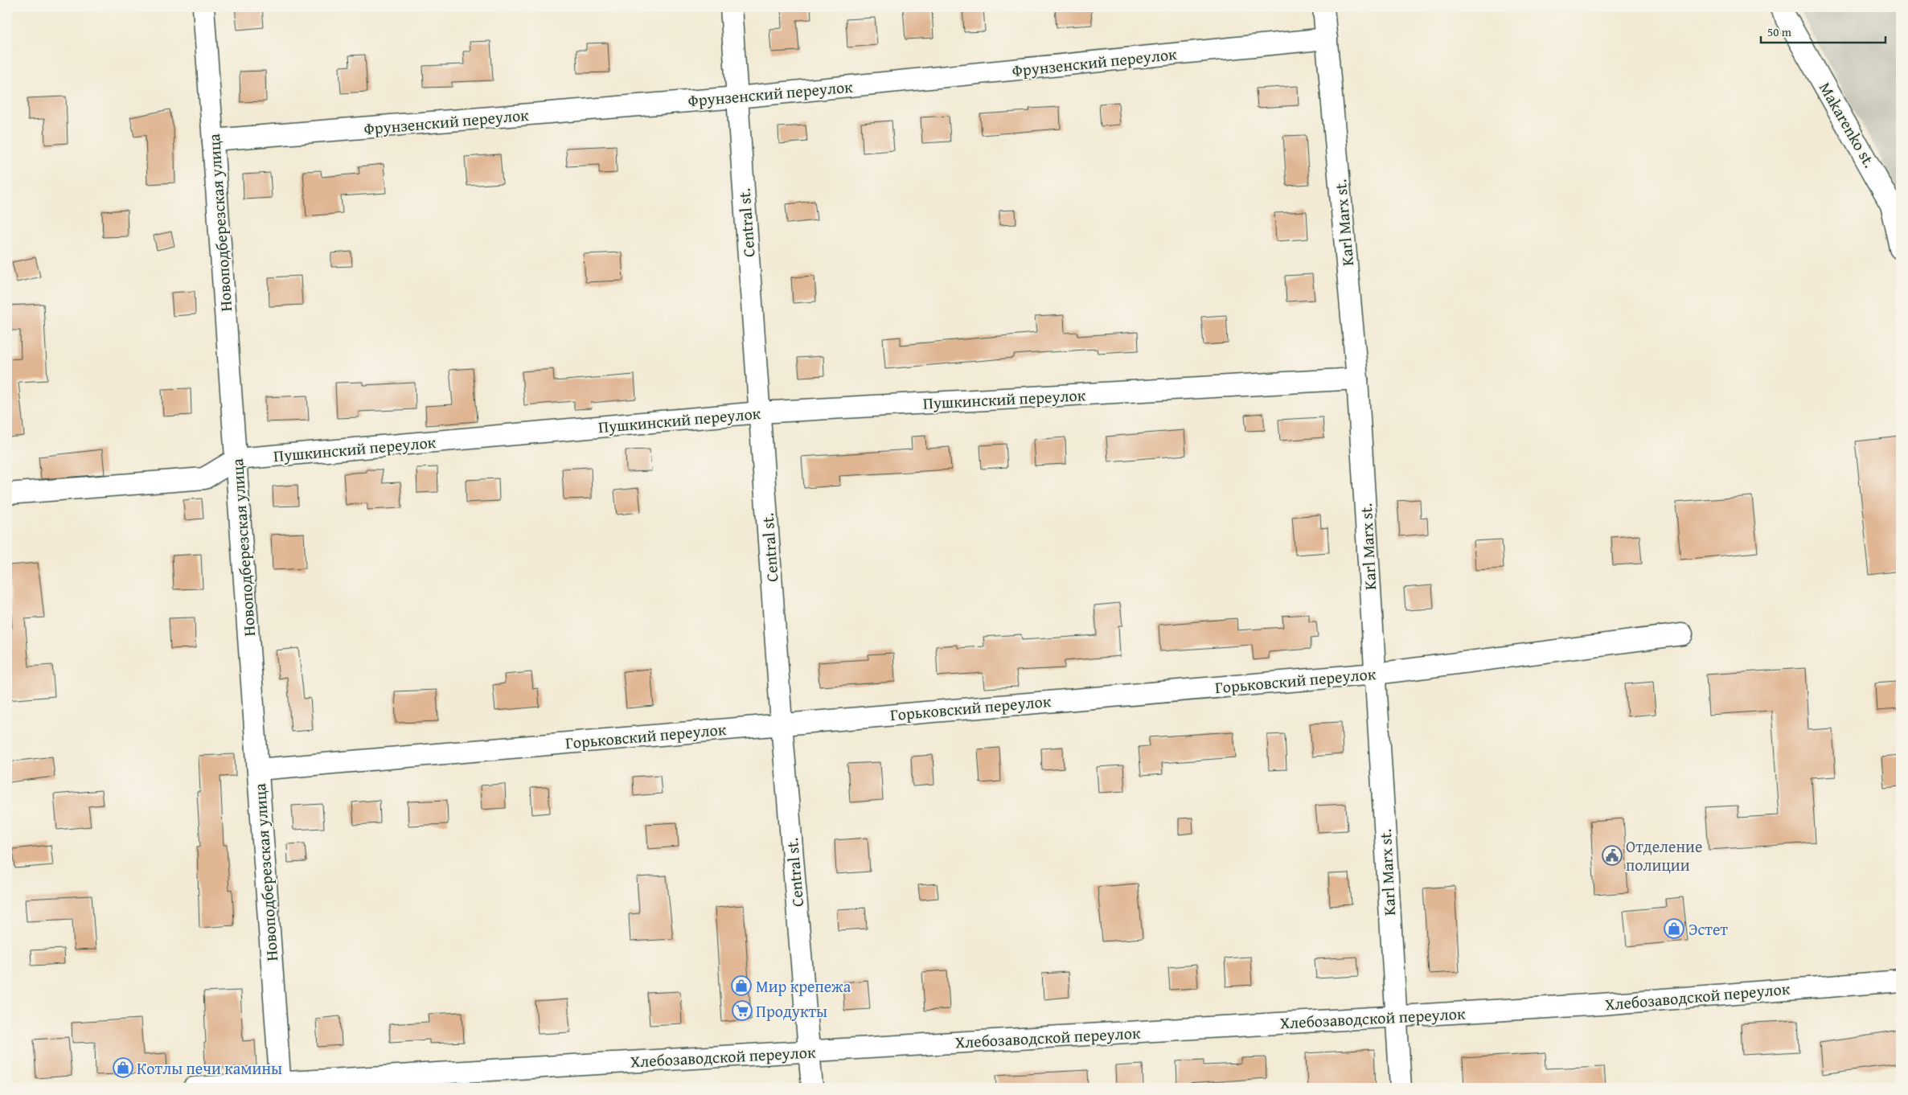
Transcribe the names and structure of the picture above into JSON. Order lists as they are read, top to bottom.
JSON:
{
  "streets": {
    "street": [
      "Фрунзенский переулок",
      "Makarenko st.",
      "Новоподберезская улица",
      "Central st.",
      "Karl Marx st.",
      "Пушкинский переулок",
      "Горьковский переулок",
      "Хлебозаводской переулок"
    ]
  },
  "crossings": [
    ["Фрунзенский переулок", "Новоподберезская улица"],
    ["Фрунзенский переулок", "Central st."],
    ["Фрунзенский переулок", "Karl Marx st."],
    ["Новоподберезская улица", "Пушкинский переулок"],
    ["Новоподберезская улица", "Горьковский переулок"],
    ["Новоподберезская улица", "Хлебозаводской переулок"],
    ["Central st.", "Пушкинский переулок"],
    ["Central st.", "Горьковский переулок"],
    ["Central st.", "Хлебозаводской переулок"],
    ["Karl Marx st.", "Пушкинский переулок"],
    ["Karl Marx st.", "Горьковский переулок"],
    ["Karl Marx st.", "Хлебозаводской переулок"]
  ],
  "places": {
    "public building": ["Отделение полиции"],
    "shop": ["Эстет", "Мир крепежа", "Котлы печи камины"],
    "supermarket": ["Продукты"]
  },
  "scale_bar": "50 m"
}
